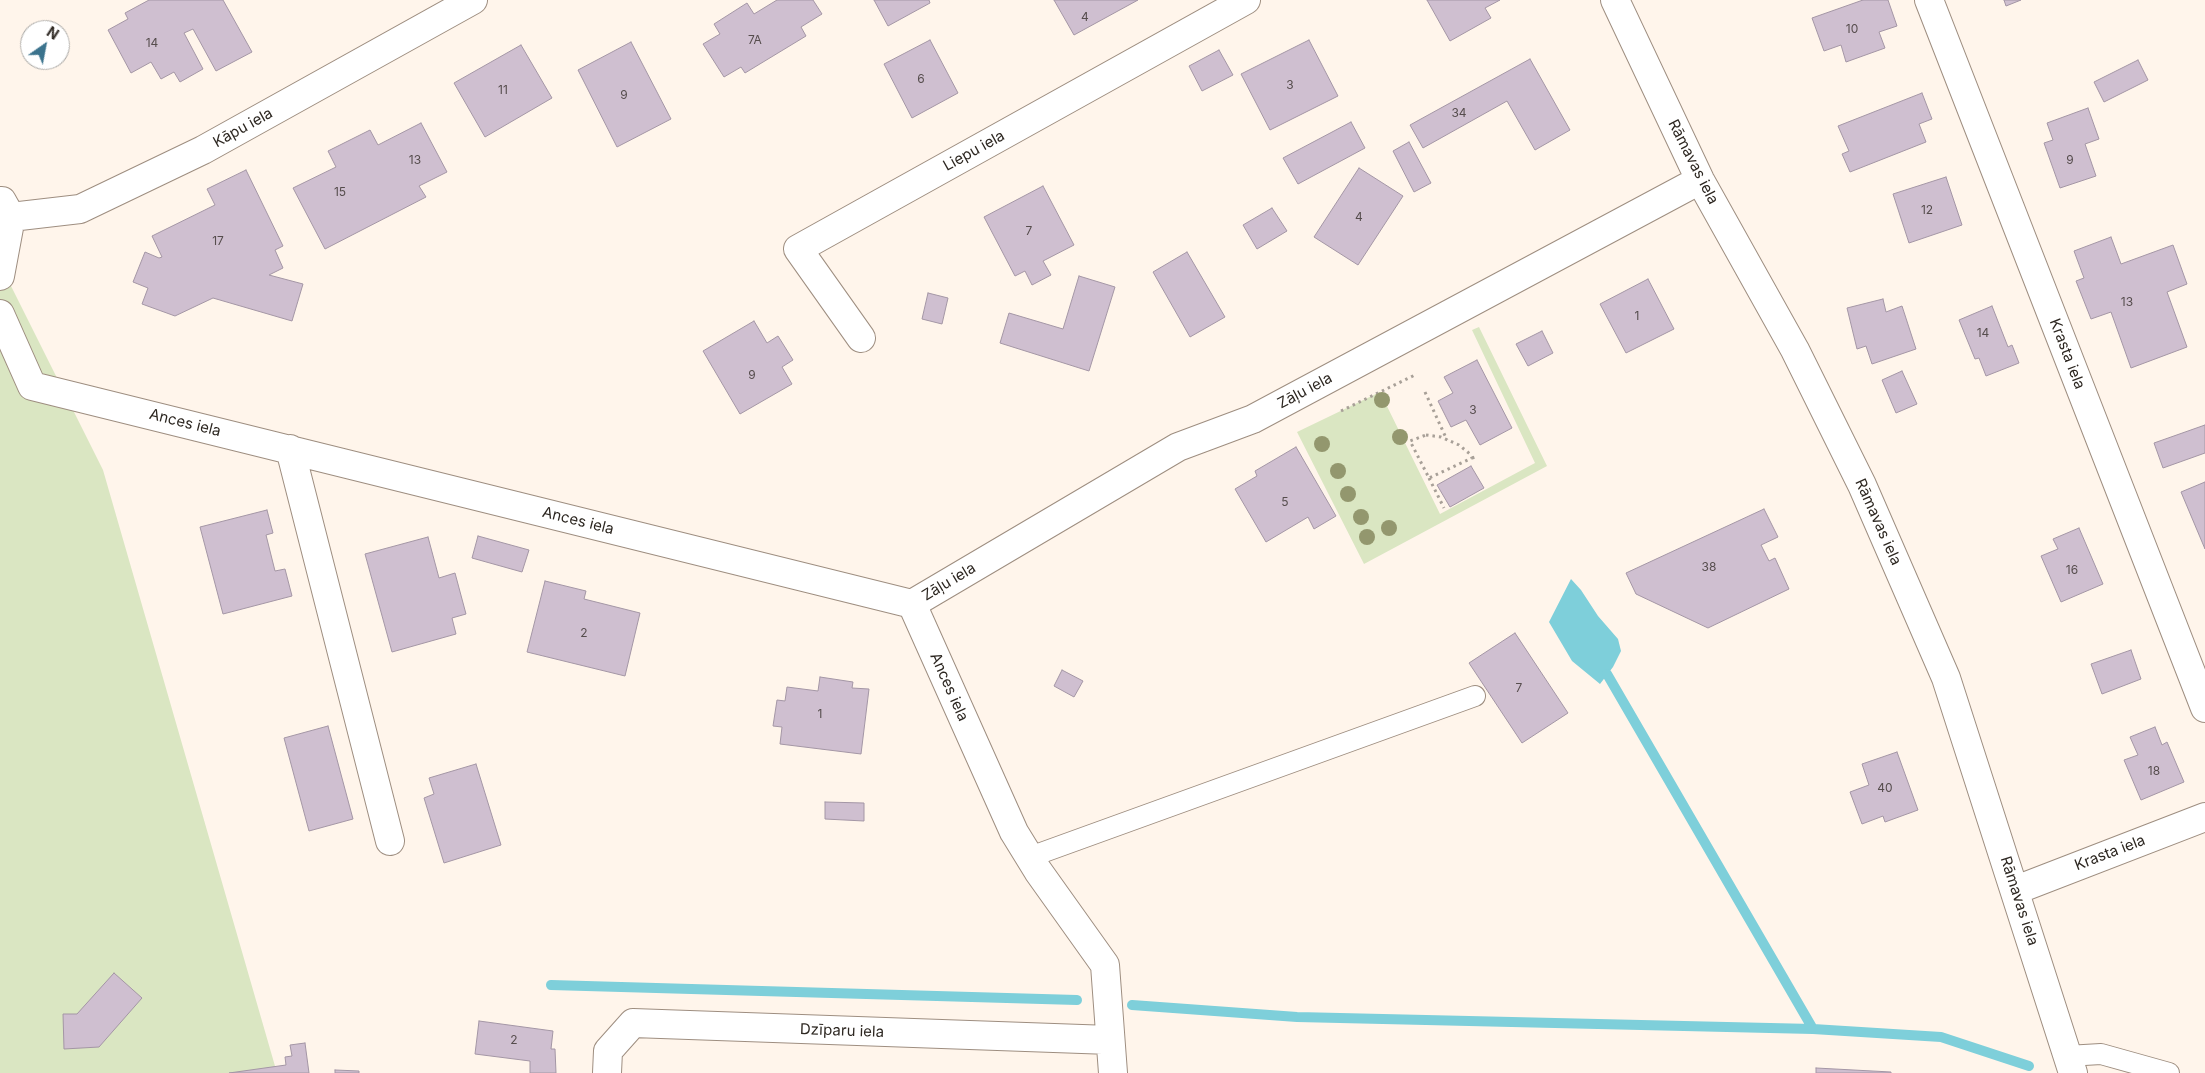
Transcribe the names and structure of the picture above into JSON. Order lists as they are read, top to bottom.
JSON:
{
  "streets": {
    "street": [
      "Kāpu iela",
      "Liepu iela",
      "Rāmavas iela",
      "Krasta iela",
      "Zāļu iela",
      "Ances iela",
      "Dzīparu iela"
    ]
  },
  "crossings": [
    ["Rāmavas iela", "Krasta iela"],
    ["Rāmavas iela", "Zāļu iela"],
    ["Zāļu iela", "Ances iela"],
    ["Ances iela", "Dzīparu iela"]
  ],
  "house_numbers": [
    "4",
    "10",
    "7A",
    "14",
    "6",
    "3",
    "11",
    "9",
    "34",
    "13",
    "9",
    "15",
    "12",
    "4",
    "7",
    "17",
    "13",
    "1",
    "14",
    "9",
    "3",
    "5",
    "38",
    "16",
    "2",
    "7",
    "1",
    "18",
    "40",
    "2"
  ],
  "north": "top right"
}
